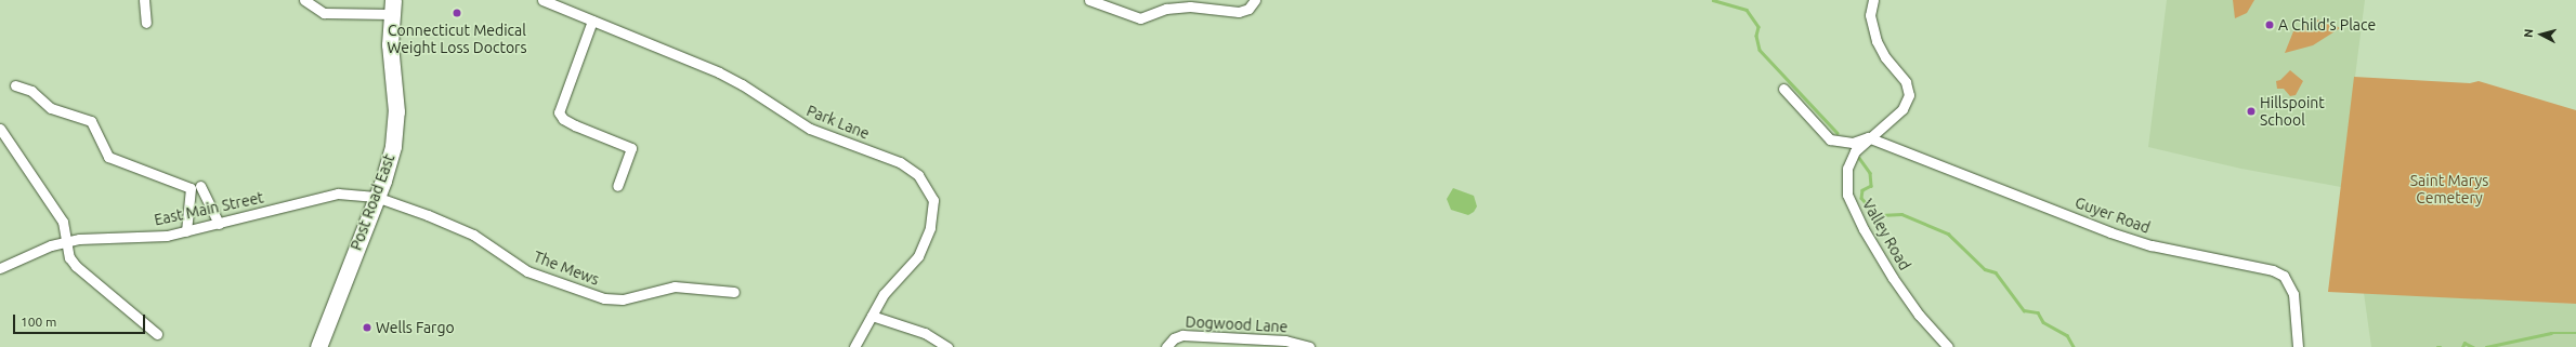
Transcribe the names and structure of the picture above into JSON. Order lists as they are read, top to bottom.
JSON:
{
  "streets": {
    "main road": ["Post Road East"],
    "street": [
      "Park Lane",
      "East Main Street",
      "Guyer Road",
      "Valley Road",
      "The Mews",
      "Dogwood Lane"
    ]
  },
  "crossings": [
    ["Post Road East", "East Main Street"],
    ["Post Road East", "The Mews"],
    ["East Main Street", "The Mews"],
    ["Guyer Road", "Valley Road"]
  ],
  "parks": ["Saint Marys Cemetery"],
  "places": [
    "Connecticut Medical Weight Loss Doctors",
    "A Child's Place",
    "Hillspoint School",
    "Wells Fargo"
  ],
  "scale_bar": "100 m",
  "north": "left"
}
